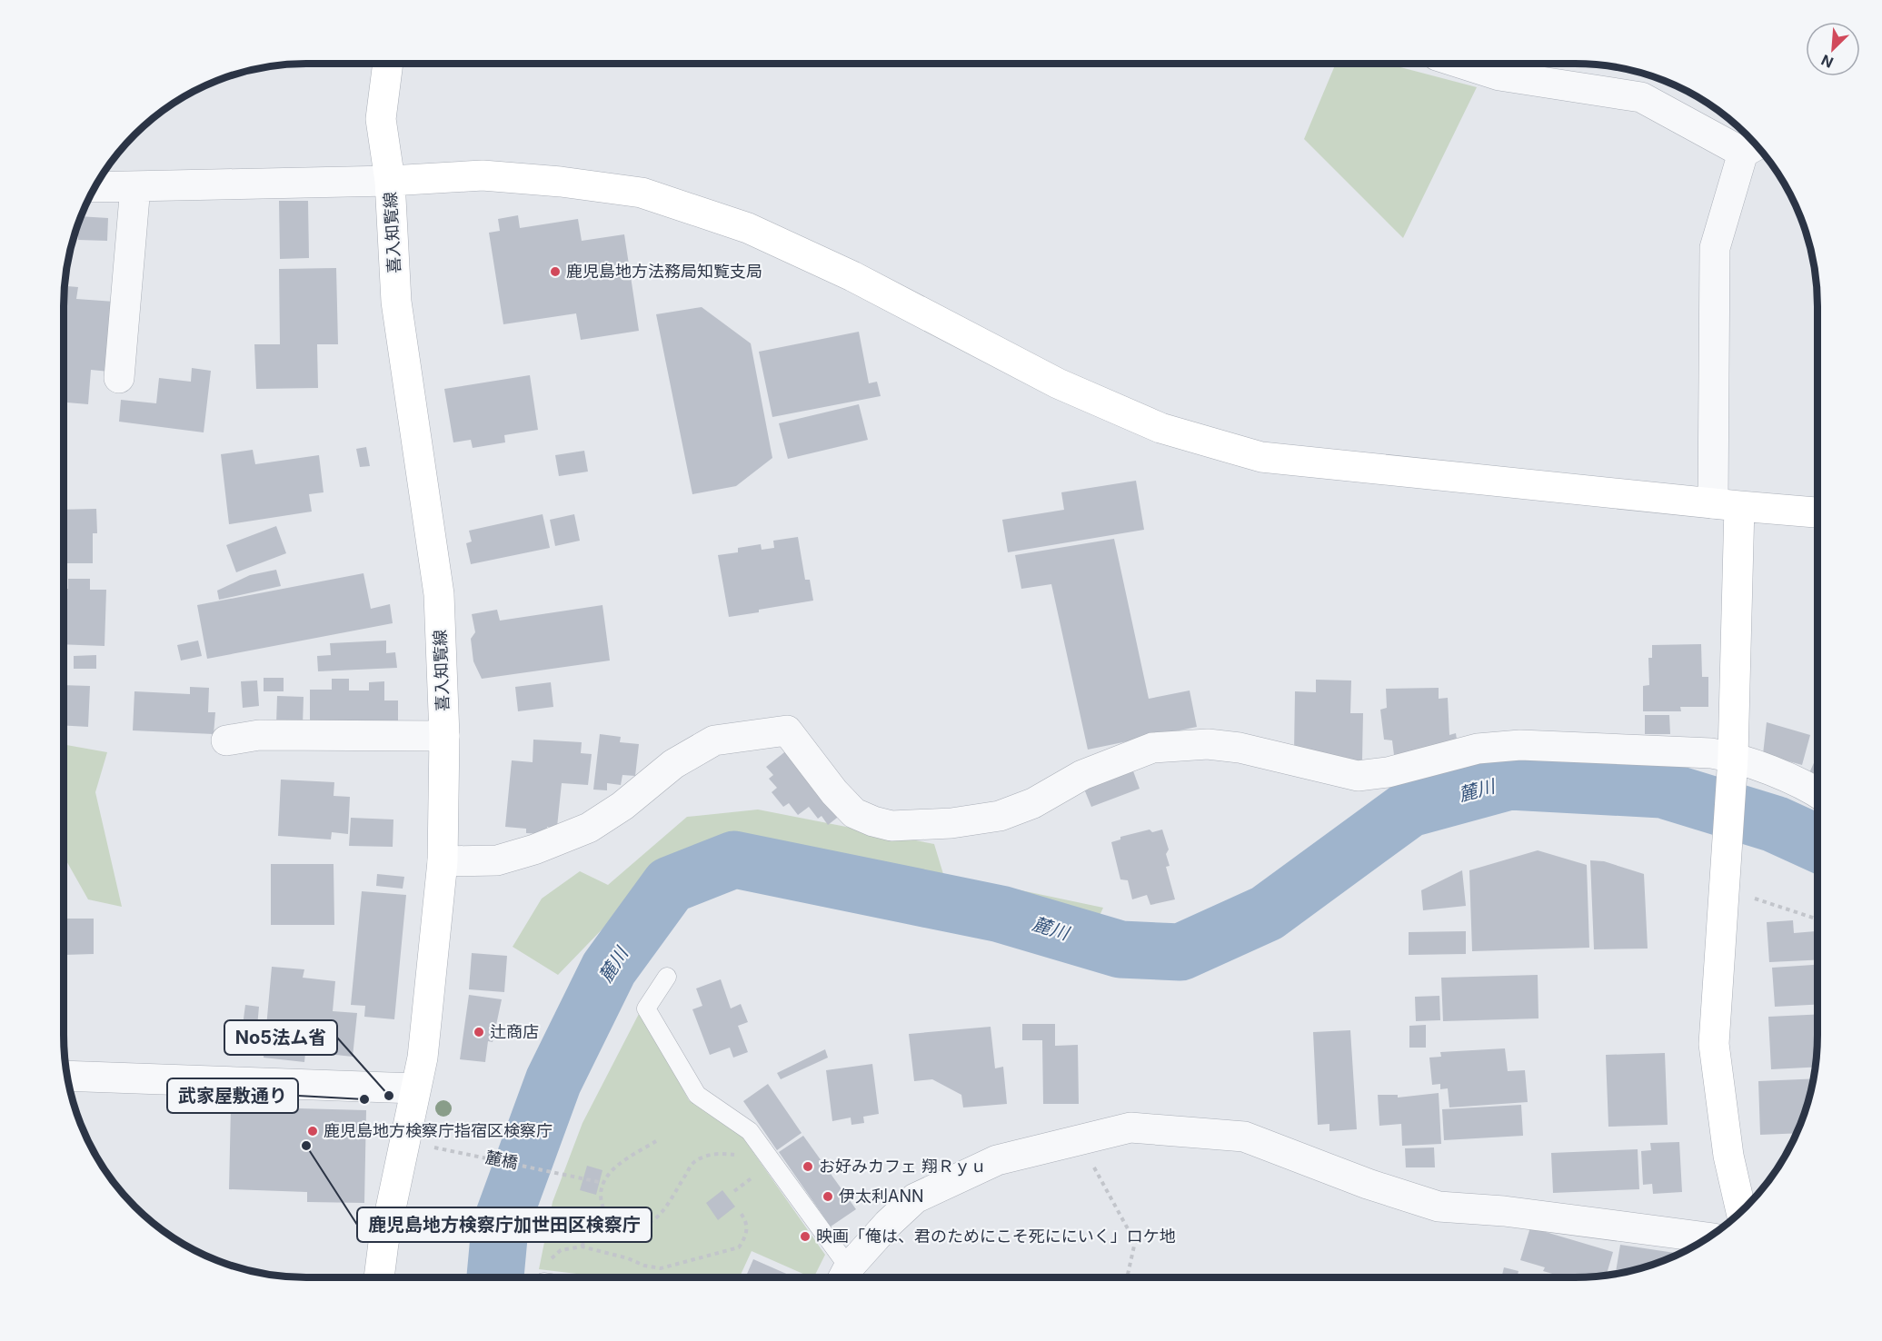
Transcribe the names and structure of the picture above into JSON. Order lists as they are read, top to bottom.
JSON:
{
  "streets": {
    "street": ["喜入知覧線"],
    "path": ["麓橋"]
  },
  "water": ["麓川"],
  "places": [
    "鹿児島地方法務局知覧支局",
    "辻商店",
    "No5法ム省",
    "武家屋敷通り",
    "鹿児島地方検察庁指宿区検察庁",
    "鹿児島地方検察庁加世田区検察庁",
    "お好みカフェ 翔Ｒｙｕ",
    "伊太利ANN",
    "映画「俺は、君のためにこそ死ににいく」ロケ地"
  ],
  "north": "bottom left"
}
